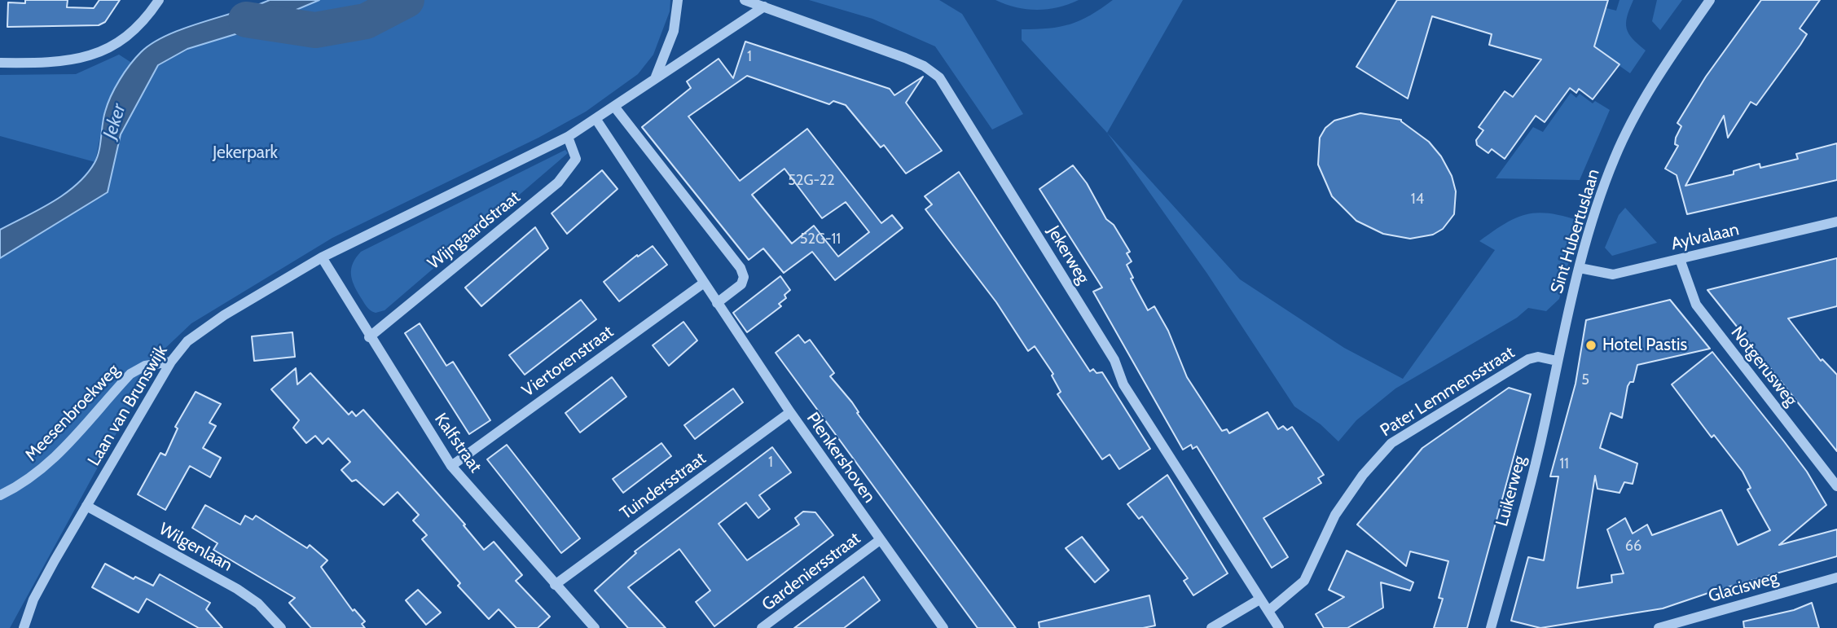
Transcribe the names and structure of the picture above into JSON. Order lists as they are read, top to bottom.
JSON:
{
  "streets": {
    "street": [
      "Wijngaardstraat",
      "Sint Hubertuslaan",
      "Aylvalaan",
      "Jekerweg",
      "Viertorenstraat",
      "Notgerusweg",
      "Pater Lemmensstraat",
      "Laan van Brunswijk",
      "Meesenbroekweg",
      "Kalfstraat",
      "Plenkershoven",
      "Tuindersstraat",
      "Luikerweg",
      "Wilgenlaan",
      "Gardeniersstraat",
      "Glacisweg"
    ]
  },
  "crossings": [
    ["Wijngaardstraat", "Jekerweg"],
    ["Wijngaardstraat", "Laan van Brunswijk"],
    ["Wijngaardstraat", "Kalfstraat"],
    ["Wijngaardstraat", "Plenkershoven"],
    ["Sint Hubertuslaan", "Aylvalaan"],
    ["Sint Hubertuslaan", "Pater Lemmensstraat"],
    ["Sint Hubertuslaan", "Luikerweg"],
    ["Aylvalaan", "Notgerusweg"],
    ["Jekerweg", "Pater Lemmensstraat"],
    ["Viertorenstraat", "Kalfstraat"],
    ["Viertorenstraat", "Plenkershoven"],
    ["Pater Lemmensstraat", "Luikerweg"],
    ["Laan van Brunswijk", "Meesenbroekweg"],
    ["Laan van Brunswijk", "Kalfstraat"],
    ["Laan van Brunswijk", "Wilgenlaan"],
    ["Kalfstraat", "Tuindersstraat"],
    ["Plenkershoven", "Tuindersstraat"],
    ["Plenkershoven", "Gardeniersstraat"]
  ],
  "water": ["Jeker"],
  "parks": ["Jekerpark"],
  "places": ["Hotel Pastis"],
  "house_numbers": [
    "1",
    "52G-22",
    "14",
    "52G-11",
    "5",
    "1",
    "11",
    "66"
  ]
}
